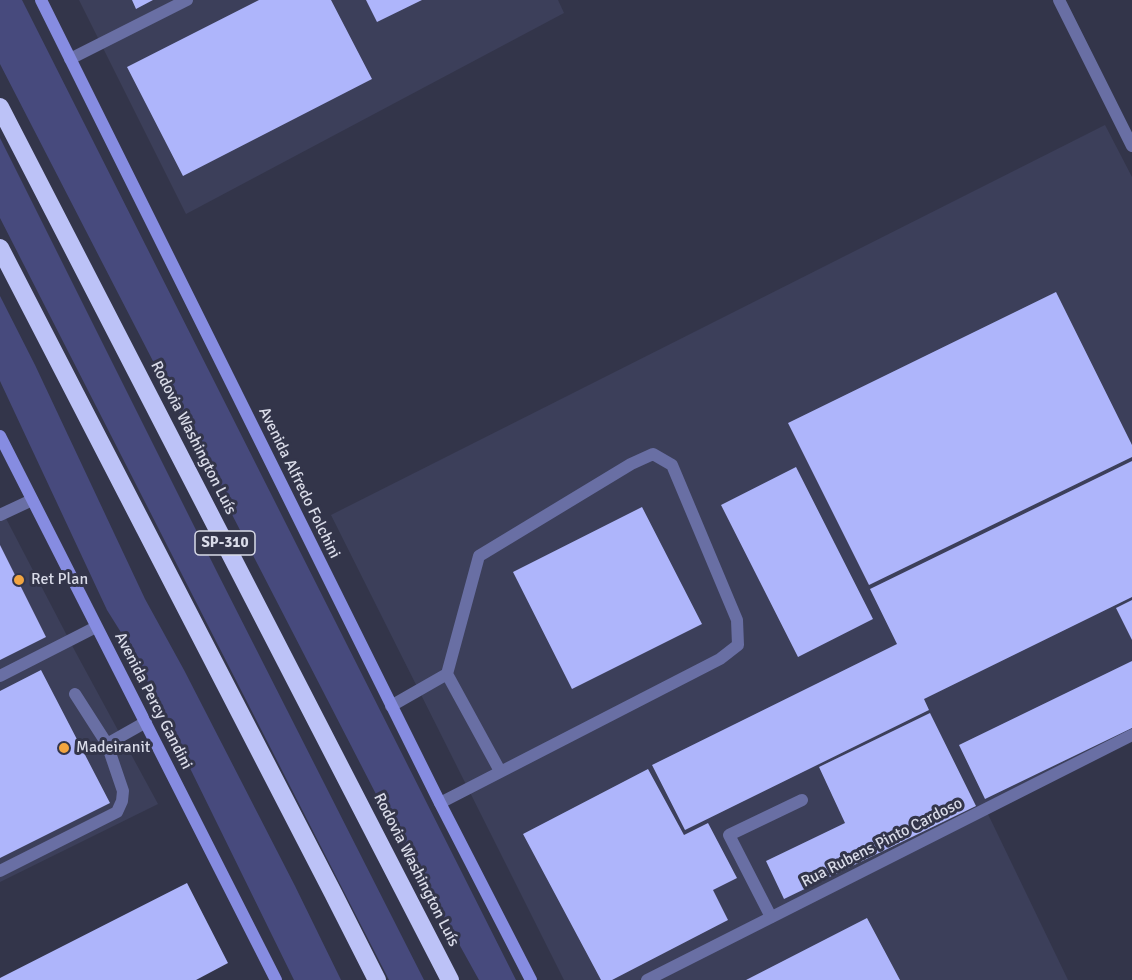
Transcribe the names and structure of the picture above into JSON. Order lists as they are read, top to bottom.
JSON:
{
  "streets": {
    "highway": ["Rodovia Washington Luís", "SP-310"],
    "main road": ["Avenida Alfredo Folchini", "Avenida Percy Gandini"],
    "street": ["Rua Rubens Pinto Cardoso"]
  },
  "places": ["Ret Plan", "Madeiranit"]
}
